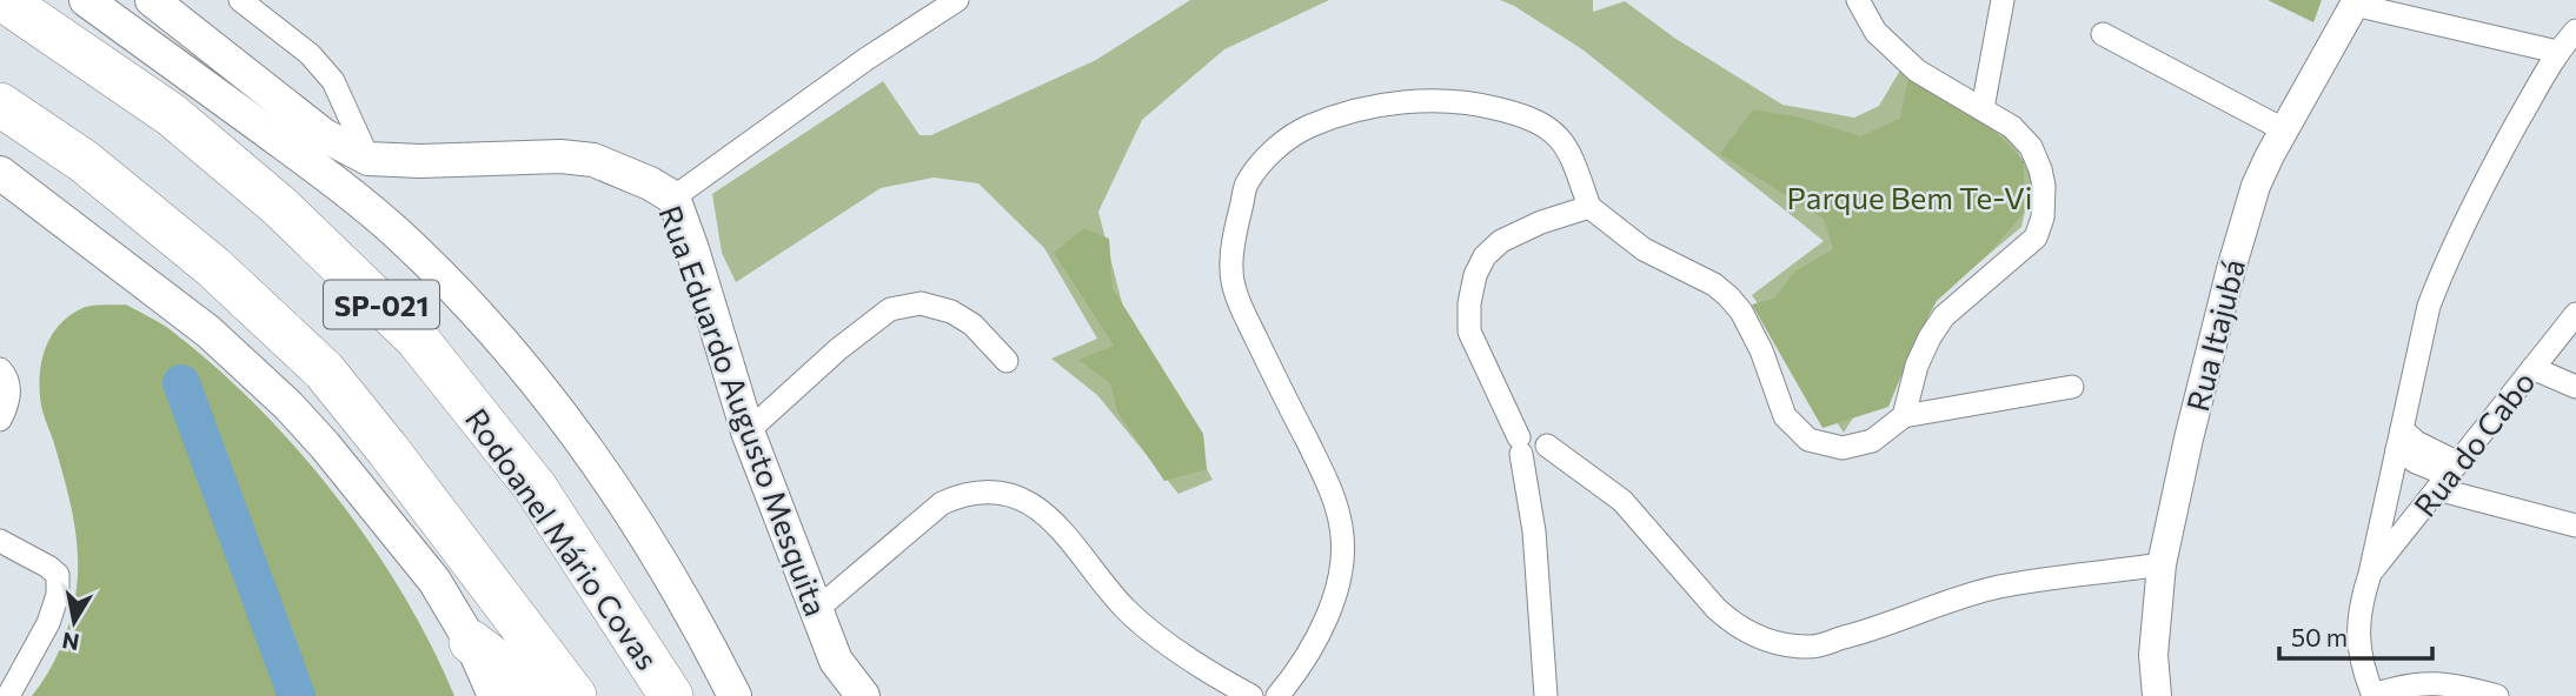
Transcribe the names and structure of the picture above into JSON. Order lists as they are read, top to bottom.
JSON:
{
  "streets": {
    "highway": ["SP-021", "Rodoanel Mário Covas"],
    "main road": ["Rua Eduardo Augusto Mesquita"],
    "street": ["Rua Itajubá", "Rua do Cabo"]
  },
  "parks": ["Parque Bem Te-Vi"],
  "scale_bar": "50 m",
  "north": "bottom"
}
